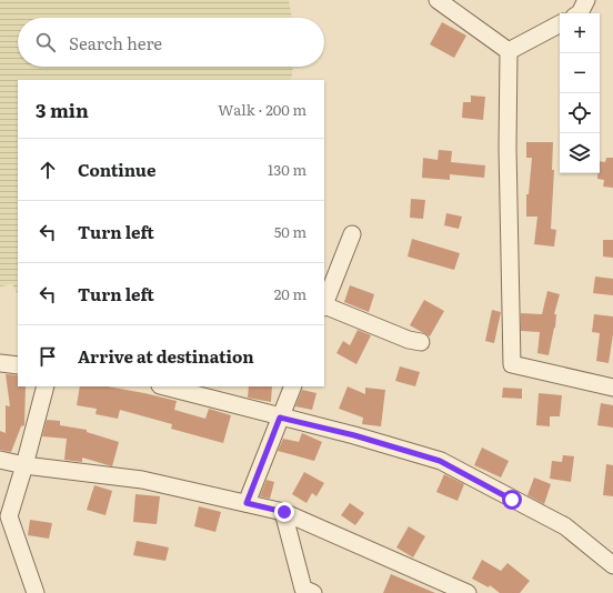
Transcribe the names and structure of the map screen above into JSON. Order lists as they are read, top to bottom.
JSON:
{
  "page": {
    "map_buttons": ["+", "−"],
    "search": "Search here",
    "heading": ["3 min", "Walk · 200 m"],
    "list": [
      ["Continue", "130 m"],
      ["Turn left", "50 m"],
      ["Turn left", "20 m"],
      "Arrive at destination"
    ]
  }
}
